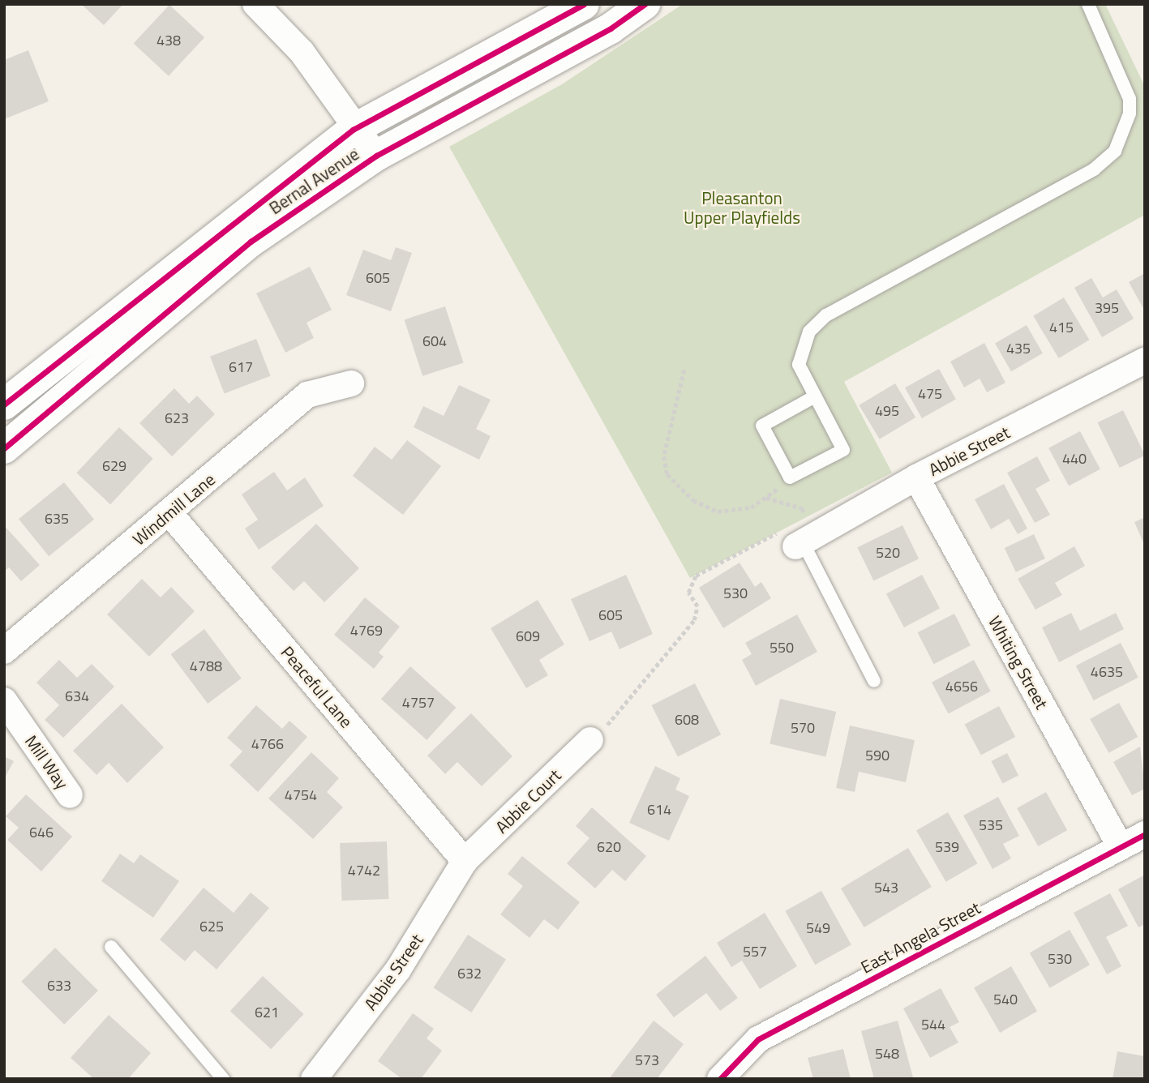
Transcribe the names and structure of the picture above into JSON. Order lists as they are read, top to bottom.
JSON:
{
  "streets": {
    "main road": ["Bernal Avenue"],
    "street": [
      "Abbie Street",
      "Windmill Lane",
      "Whiting Street",
      "Peaceful Lane",
      "Mill Way",
      "Abbie Court",
      "East Angela Street"
    ]
  },
  "crossings": [
    ["Abbie Street", "Whiting Street"],
    ["Abbie Street", "Peaceful Lane"],
    ["Abbie Street", "Abbie Court"],
    ["Windmill Lane", "Peaceful Lane"],
    ["Whiting Street", "East Angela Street"],
    ["Peaceful Lane", "Abbie Court"]
  ],
  "parks": ["Pleasanton Upper Playfields"],
  "house_numbers": [
    "438",
    "605",
    "395",
    "415",
    "604",
    "435",
    "617",
    "475",
    "495",
    "623",
    "440",
    "629",
    "635",
    "520",
    "530",
    "605",
    "4769",
    "609",
    "550",
    "4788",
    "4635",
    "4656",
    "634",
    "4757",
    "608",
    "570",
    "4766",
    "590",
    "4754",
    "614",
    "535",
    "646",
    "620",
    "539",
    "4742",
    "543",
    "625",
    "549",
    "557",
    "530",
    "632",
    "633",
    "540",
    "621",
    "544",
    "548",
    "573"
  ]
}
